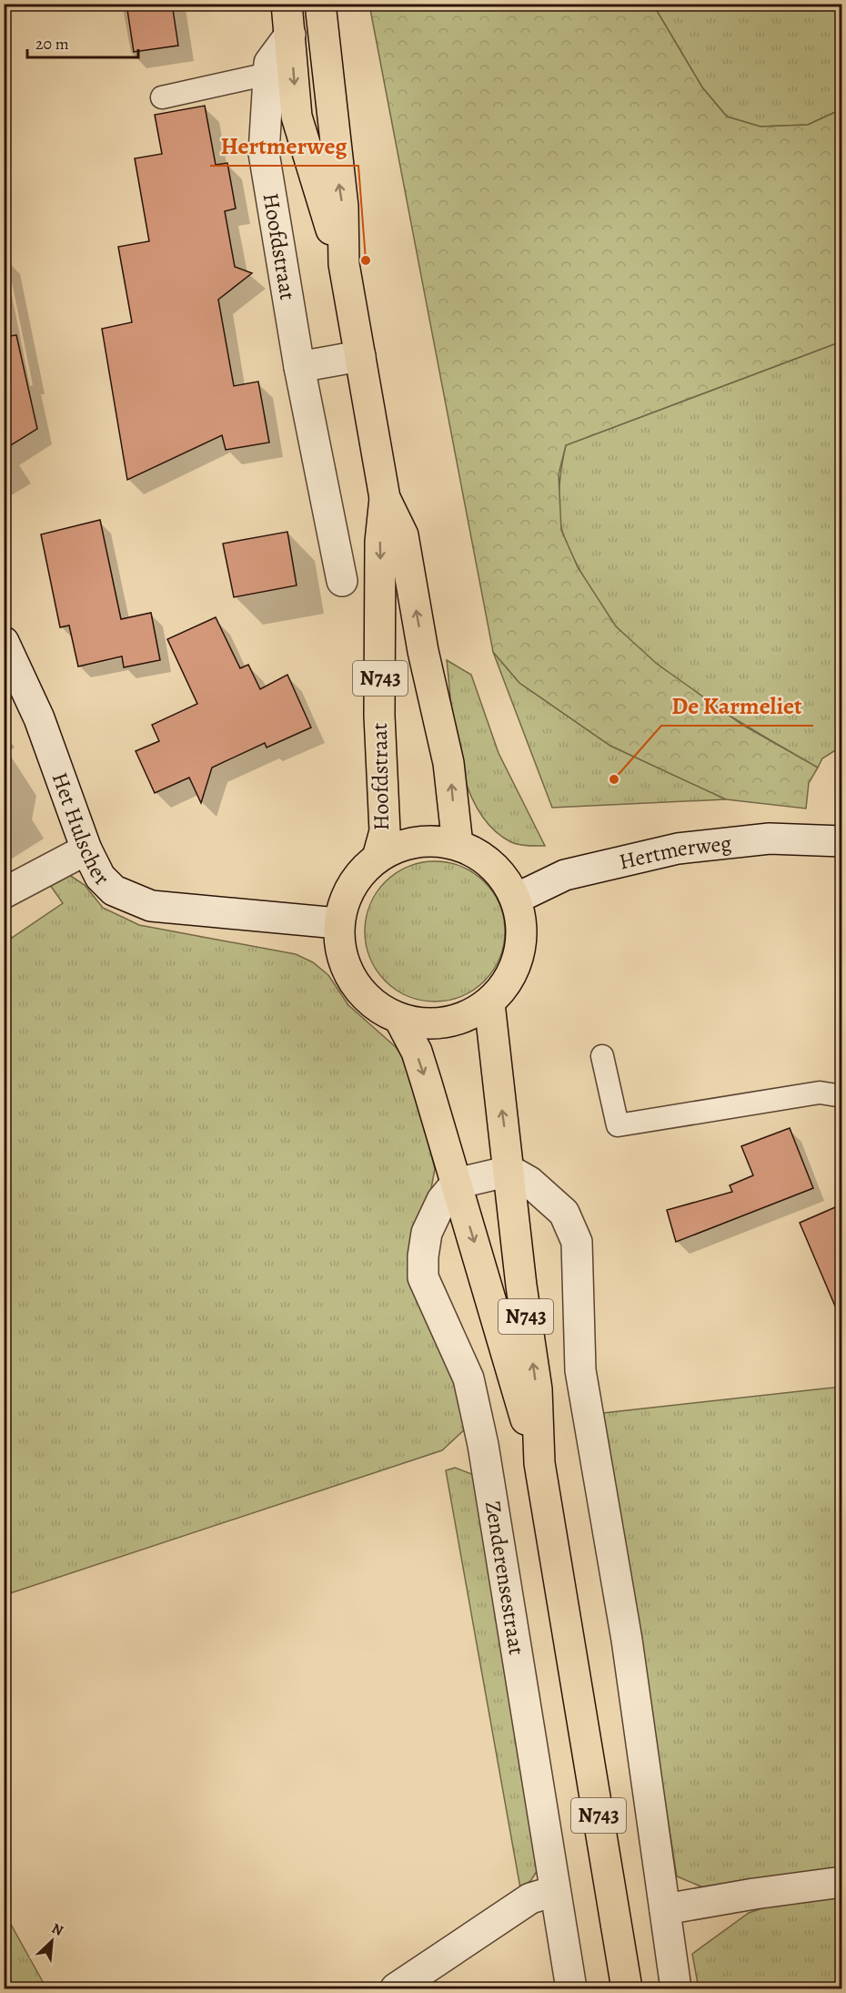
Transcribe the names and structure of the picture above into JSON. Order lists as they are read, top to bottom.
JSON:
{
  "streets": {
    "main road": ["Hoofdstraat", "N743"],
    "street": ["Het Hulscher", "Hertmerweg", "Zenderensestraat"]
  },
  "crossings": [
    ["Hoofdstraat", "N743"],
    ["Hoofdstraat", "Het Hulscher"],
    ["Hoofdstraat", "Hertmerweg"],
    ["N743", "Het Hulscher"],
    ["N743", "Hertmerweg"],
    ["N743", "Zenderensestraat"],
    ["Het Hulscher", "Hertmerweg"]
  ],
  "places": ["Hertmerweg", "De Karmeliet"],
  "scale_bar": "20 m",
  "north": "top right"
}
